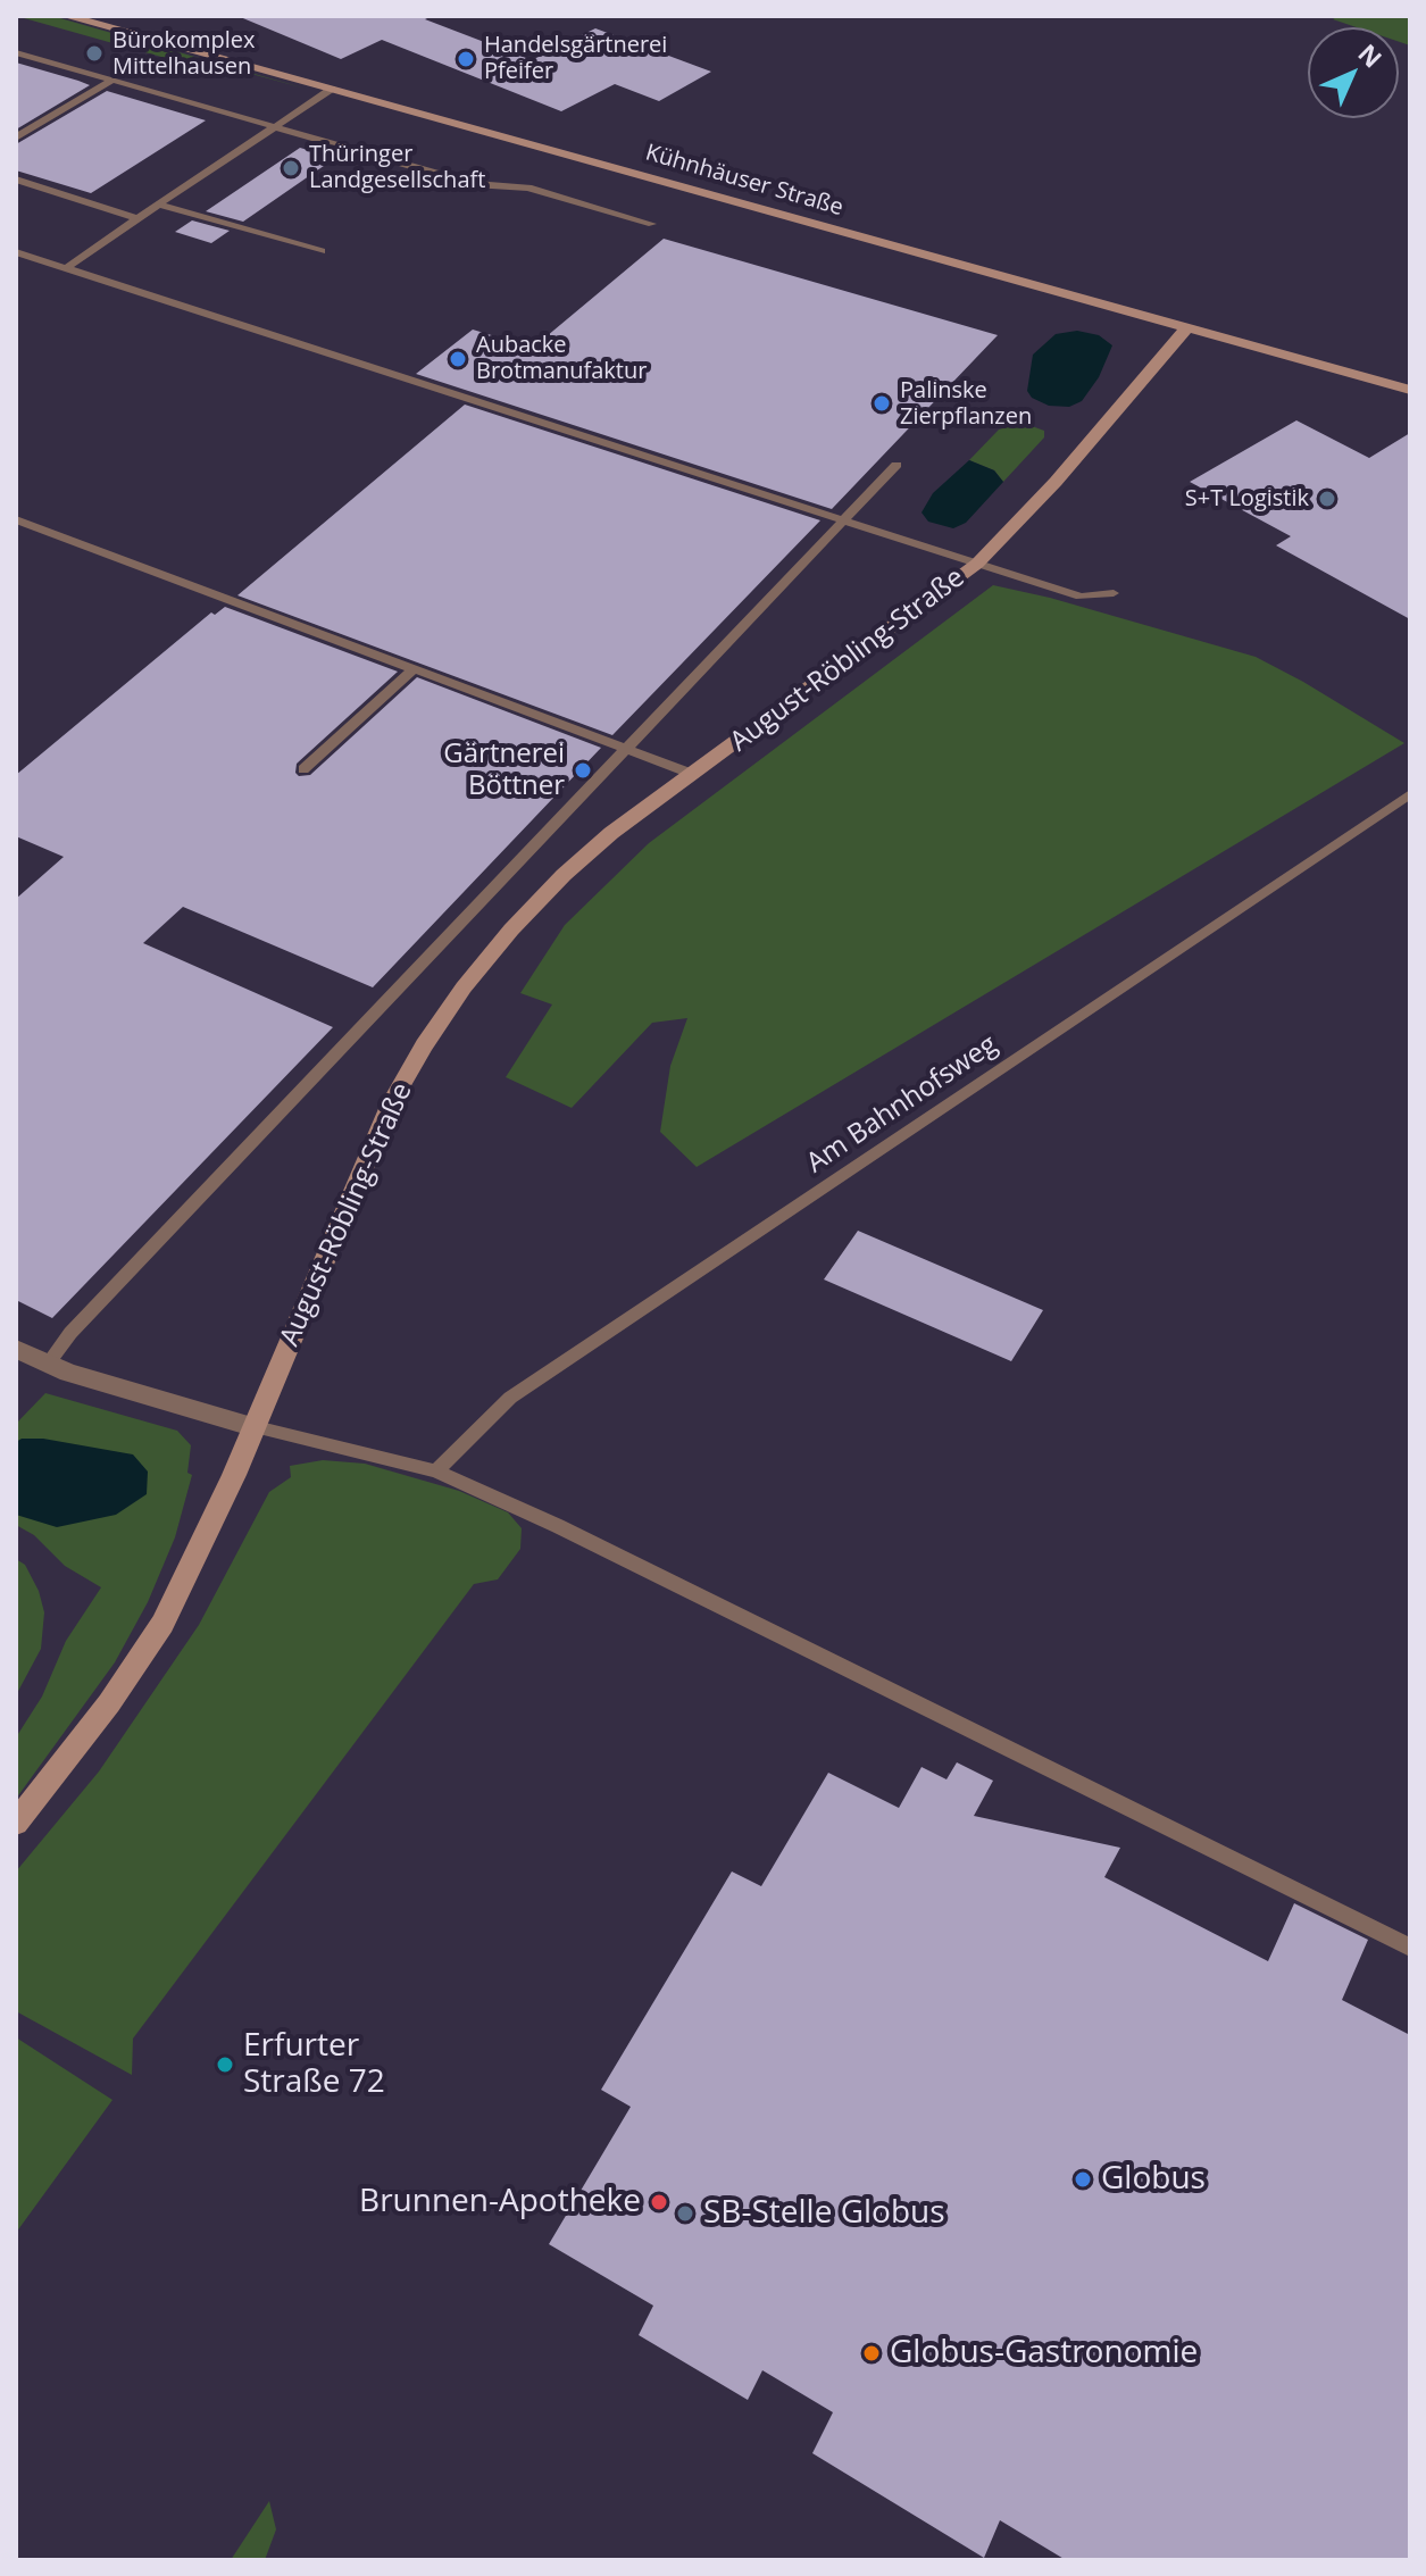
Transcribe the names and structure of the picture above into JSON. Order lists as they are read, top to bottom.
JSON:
{
  "streets": {
    "street": ["Kühnhäuser Straße", "August-Röbling-Straße"],
    "lane": ["Am Bahnhofsweg"]
  },
  "crossings": [
    ["Kühnhäuser Straße", "August-Röbling-Straße"]
  ],
  "places": [
    "Bürokomplex Mittelhausen",
    "Handelsgärtnerei Pfeifer",
    "Thüringer Landgesellschaft",
    "Aubacke Brotmanufaktur",
    "Palinske Zierpflanzen",
    "S+T Logistik",
    "Gärtnerei Böttner",
    "Erfurter Straße 72",
    "Globus",
    "Brunnen-Apotheke",
    "SB-Stelle Globus",
    "Globus-Gastronomie"
  ],
  "north": "top right"
}
